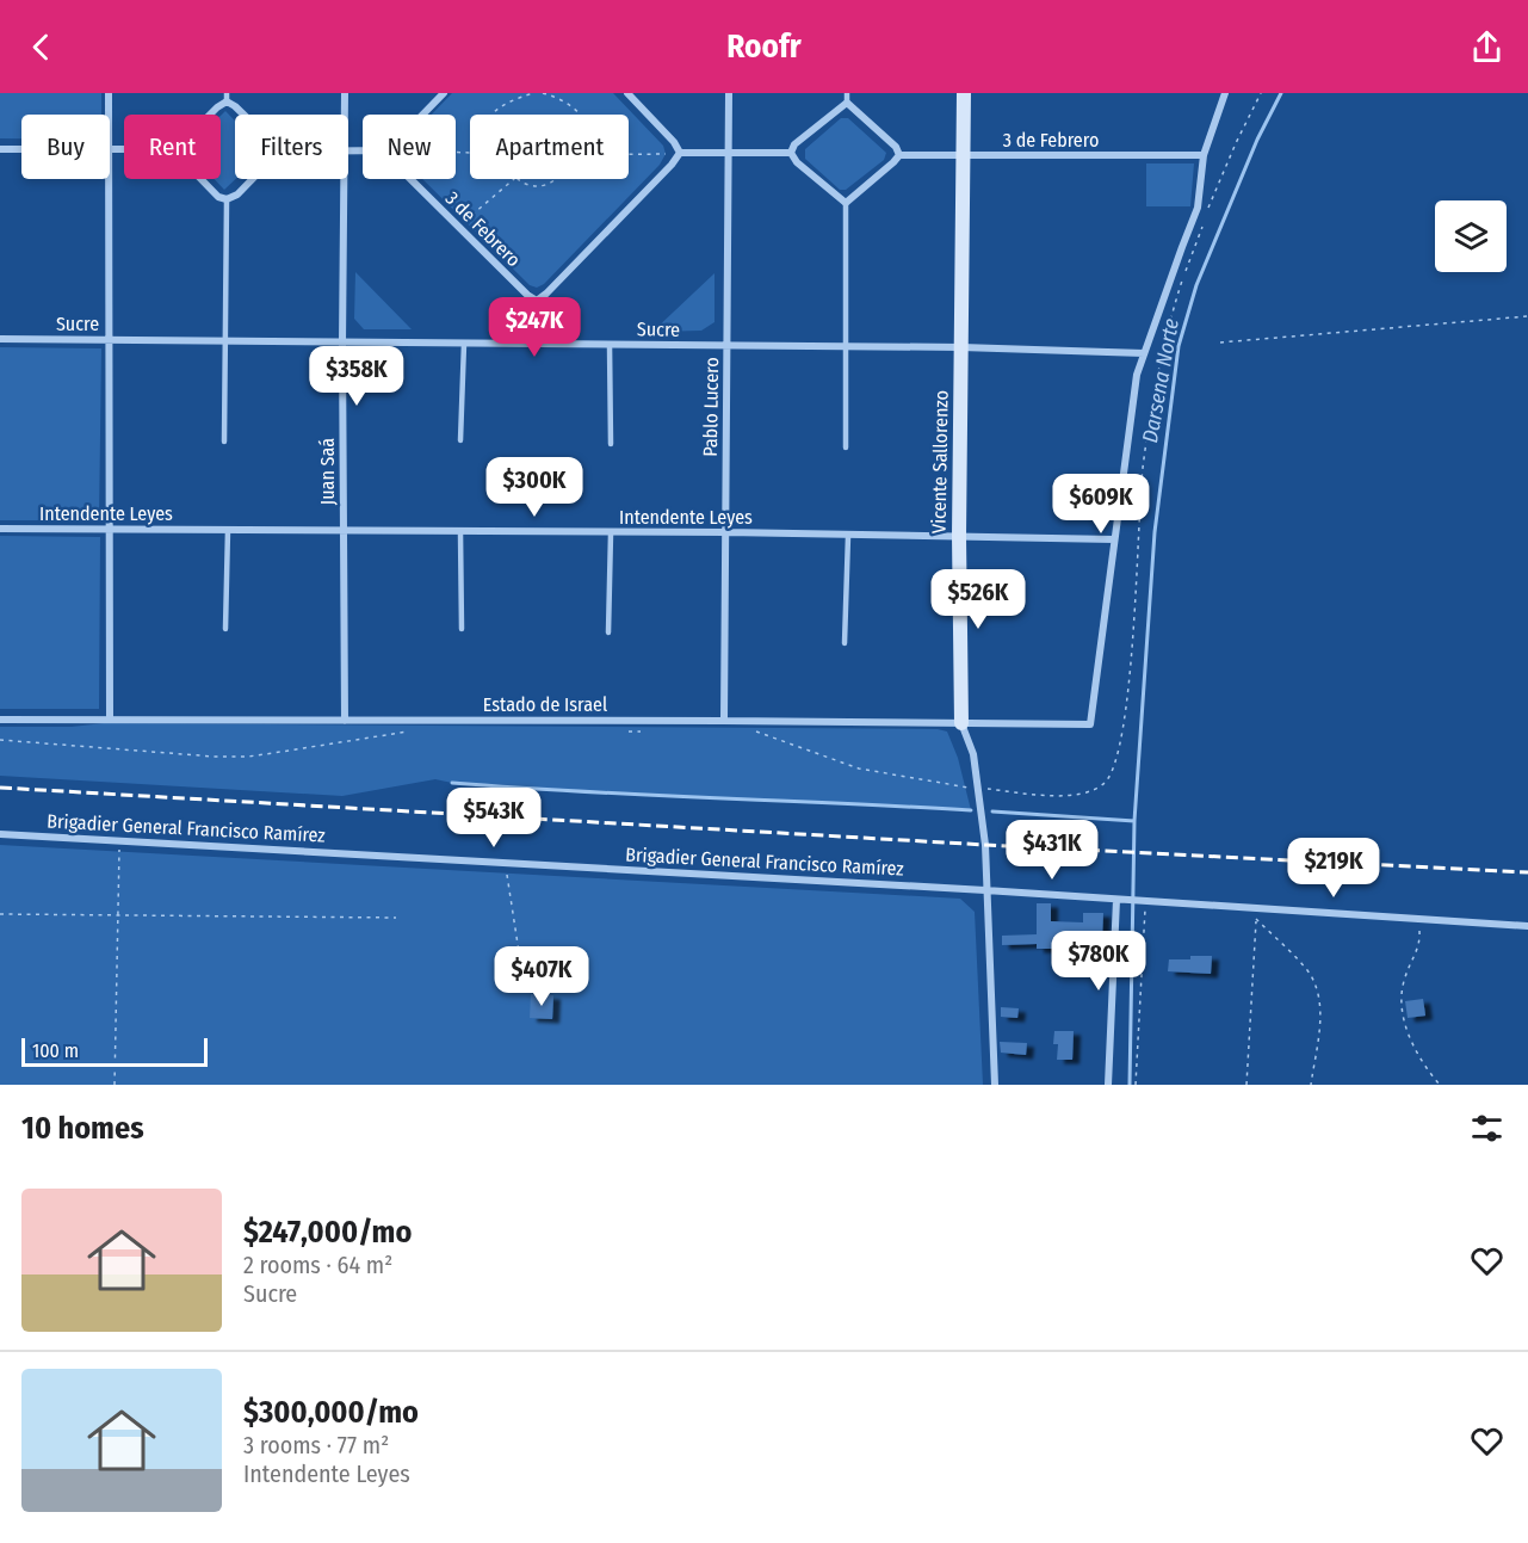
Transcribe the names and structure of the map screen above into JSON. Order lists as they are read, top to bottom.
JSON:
{
  "streets": {
    "street": [
      "3 de Febrero",
      "Sucre",
      "Pablo Lucero",
      "Vicente Sallorenzo",
      "Juan Saá",
      "Intendente Leyes",
      "Estado de Israel",
      "Brigadier General Francisco Ramírez"
    ]
  },
  "crossings": [
    ["3 de Febrero", "Vicente Sallorenzo"],
    ["Sucre", "Pablo Lucero"],
    ["Sucre", "Vicente Sallorenzo"],
    ["Sucre", "Juan Saá"],
    ["Pablo Lucero", "Intendente Leyes"],
    ["Pablo Lucero", "Estado de Israel"],
    ["Vicente Sallorenzo", "Intendente Leyes"],
    ["Vicente Sallorenzo", "Estado de Israel"],
    ["Vicente Sallorenzo", "Brigadier General Francisco Ramírez"],
    ["Juan Saá", "Intendente Leyes"],
    ["Juan Saá", "Estado de Israel"],
    ["Intendente Leyes", "Estado de Israel"]
  ],
  "water": ["Darsena Norte"],
  "scale_bar": "100 m",
  "page": {
    "header": "Roofr",
    "chip": [
      "Buy",
      "Rent",
      "Filters",
      "New",
      "Apartment"
    ],
    "price": [
      "$247K",
      "$358K",
      "$300K",
      "$609K",
      "$526K",
      "$543K",
      "$431K",
      "$219K",
      "$780K",
      "$407K"
    ],
    "scale": "100 m",
    "heading": "10 homes",
    "list": [
      {
        "name": "$247,000/mo",
        "note": "2 rooms · 64 m² · Sucre"
      },
      {
        "name": "$300,000/mo",
        "note": "3 rooms · 77 m² · Intendente Leyes"
      }
    ]
  }
}
